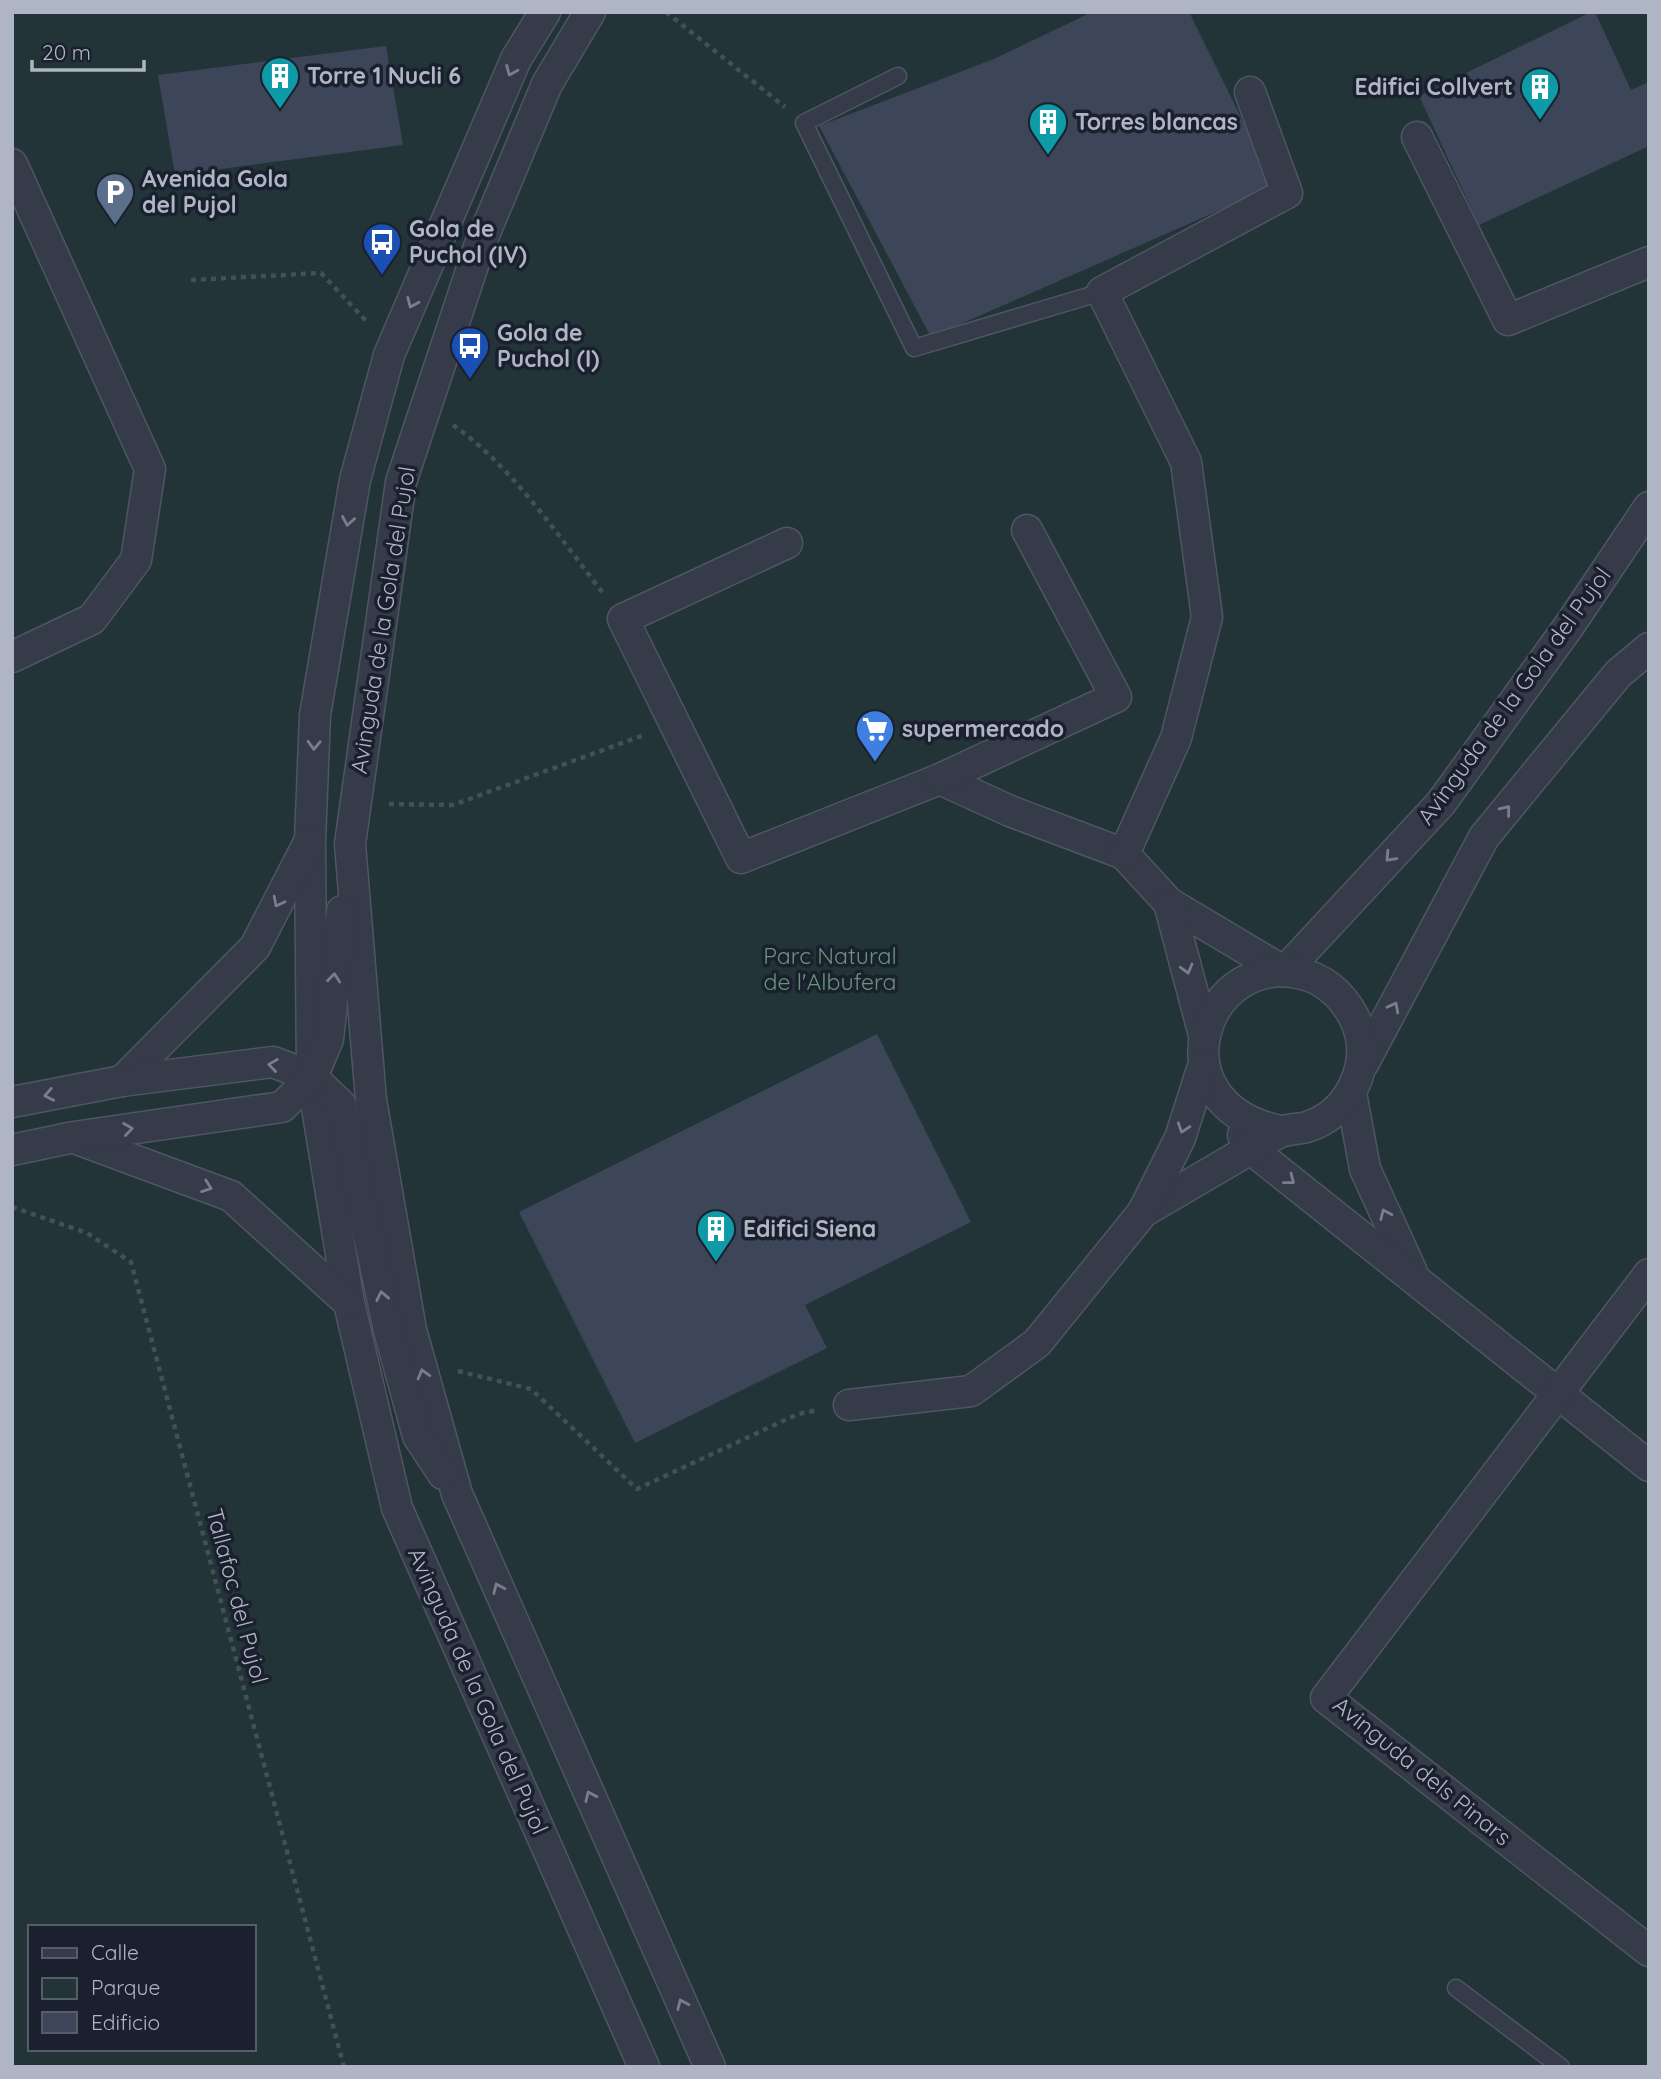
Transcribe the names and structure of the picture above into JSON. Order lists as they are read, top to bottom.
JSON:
{
  "streets": {
    "street": ["Avinguda de la Gola del Pujol", "Avinguda dels Pinars"],
    "path": ["Tallafoc del Pujol"]
  },
  "parks": ["Parc Natural de l'Albufera"],
  "places": {
    "building": [
      "Torre 1 Nucli 6",
      "Edifici Collvert",
      "Torres blancas",
      "Edifici Siena"
    ],
    "parking": ["Avenida Gola del Pujol"],
    "bus stop": ["Gola de Puchol (IV)", "Gola de Puchol (I)"],
    "supermarket": ["supermercado"]
  },
  "legend": ["Calle", "Parque", "Edificio"],
  "scale_bar": "20 m"
}
